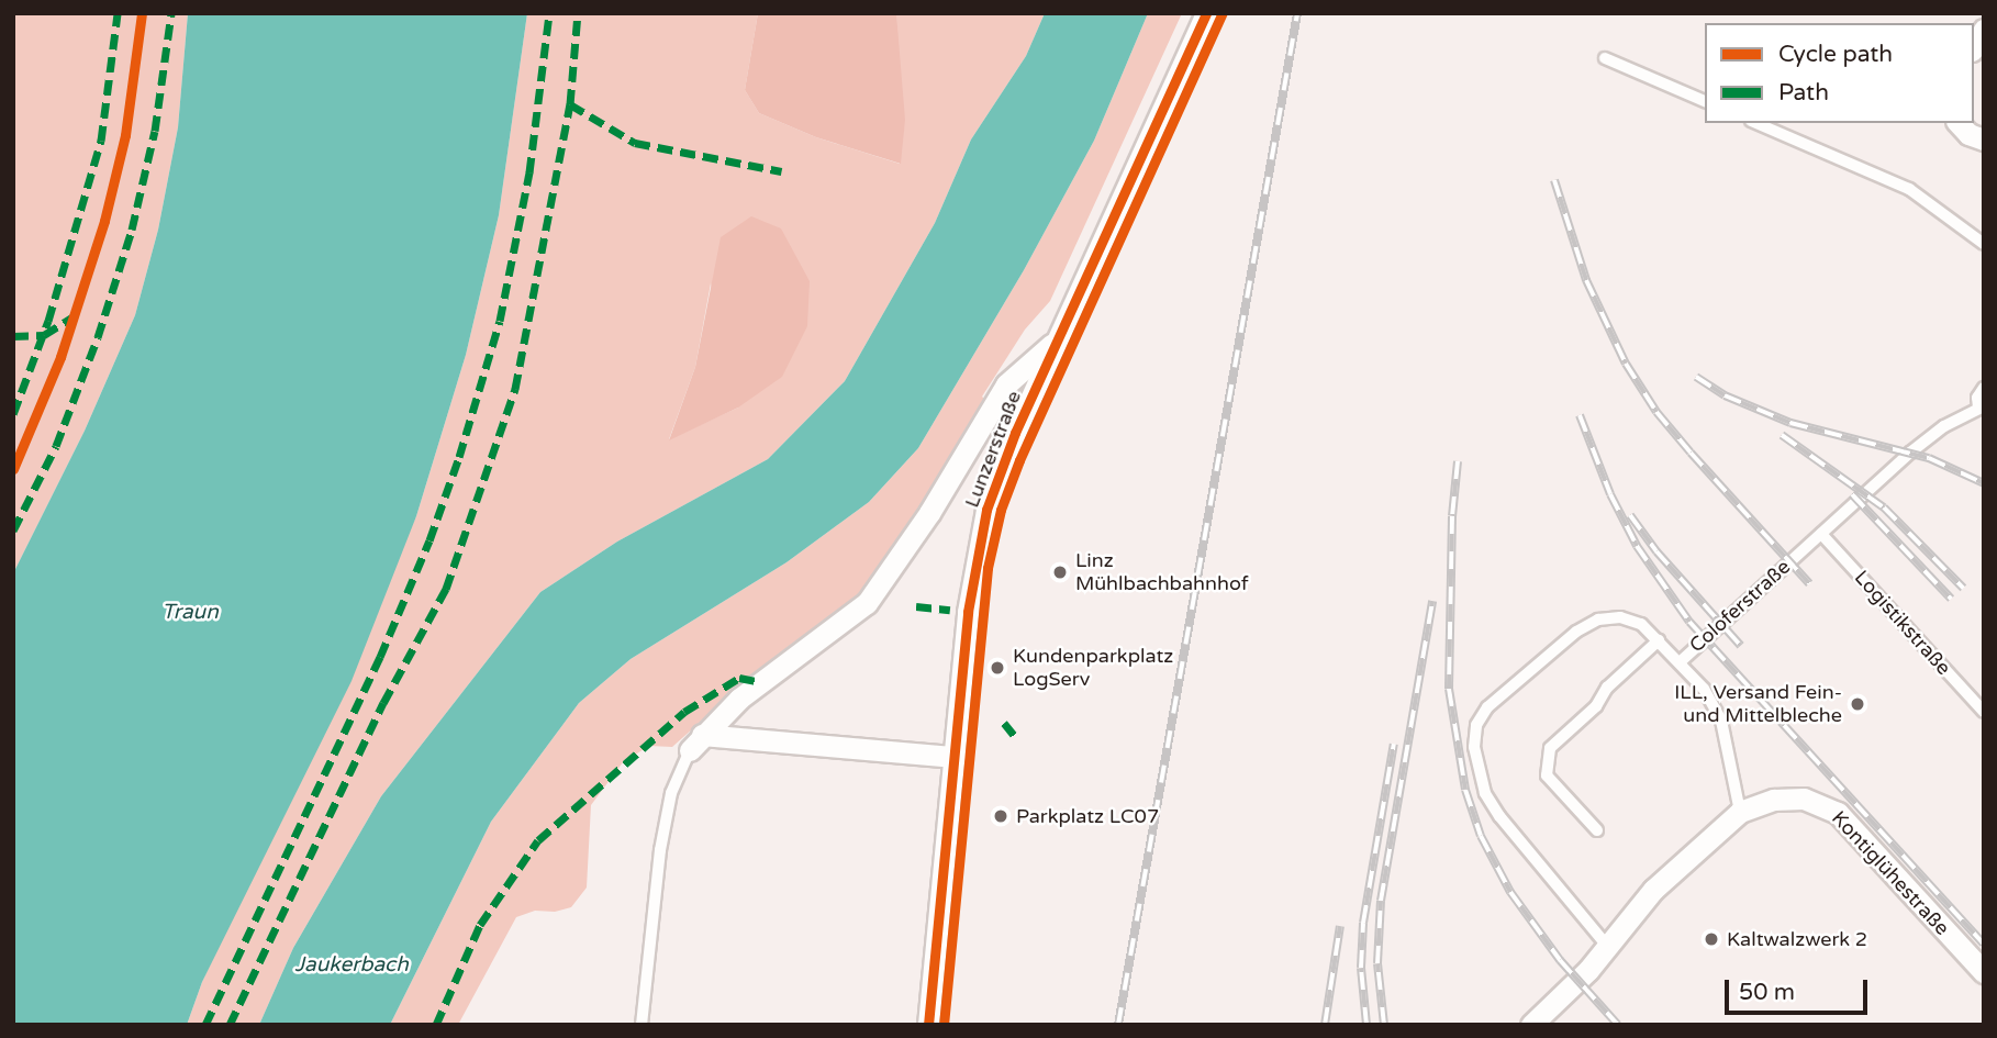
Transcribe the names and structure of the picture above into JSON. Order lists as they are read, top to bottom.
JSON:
{
  "streets": {
    "street": ["Lunzerstraße", "Kontiglühestraße"],
    "lane": ["Coloferstraße", "Logistikstraße"]
  },
  "crossings": [
    ["Coloferstraße", "Logistikstraße"],
    ["Coloferstraße", "Kontiglühestraße"]
  ],
  "water": ["Traun", "Jaukerbach"],
  "places": [
    "Linz Mühlbachbahnhof",
    "Kundenparkplatz LogServ",
    "ILL, Versand Fein- und Mittelbleche",
    "Parkplatz LC07",
    "Kaltwalzwerk 2"
  ],
  "legend": ["Cycle path", "Path"],
  "scale_bar": "50 m"
}
